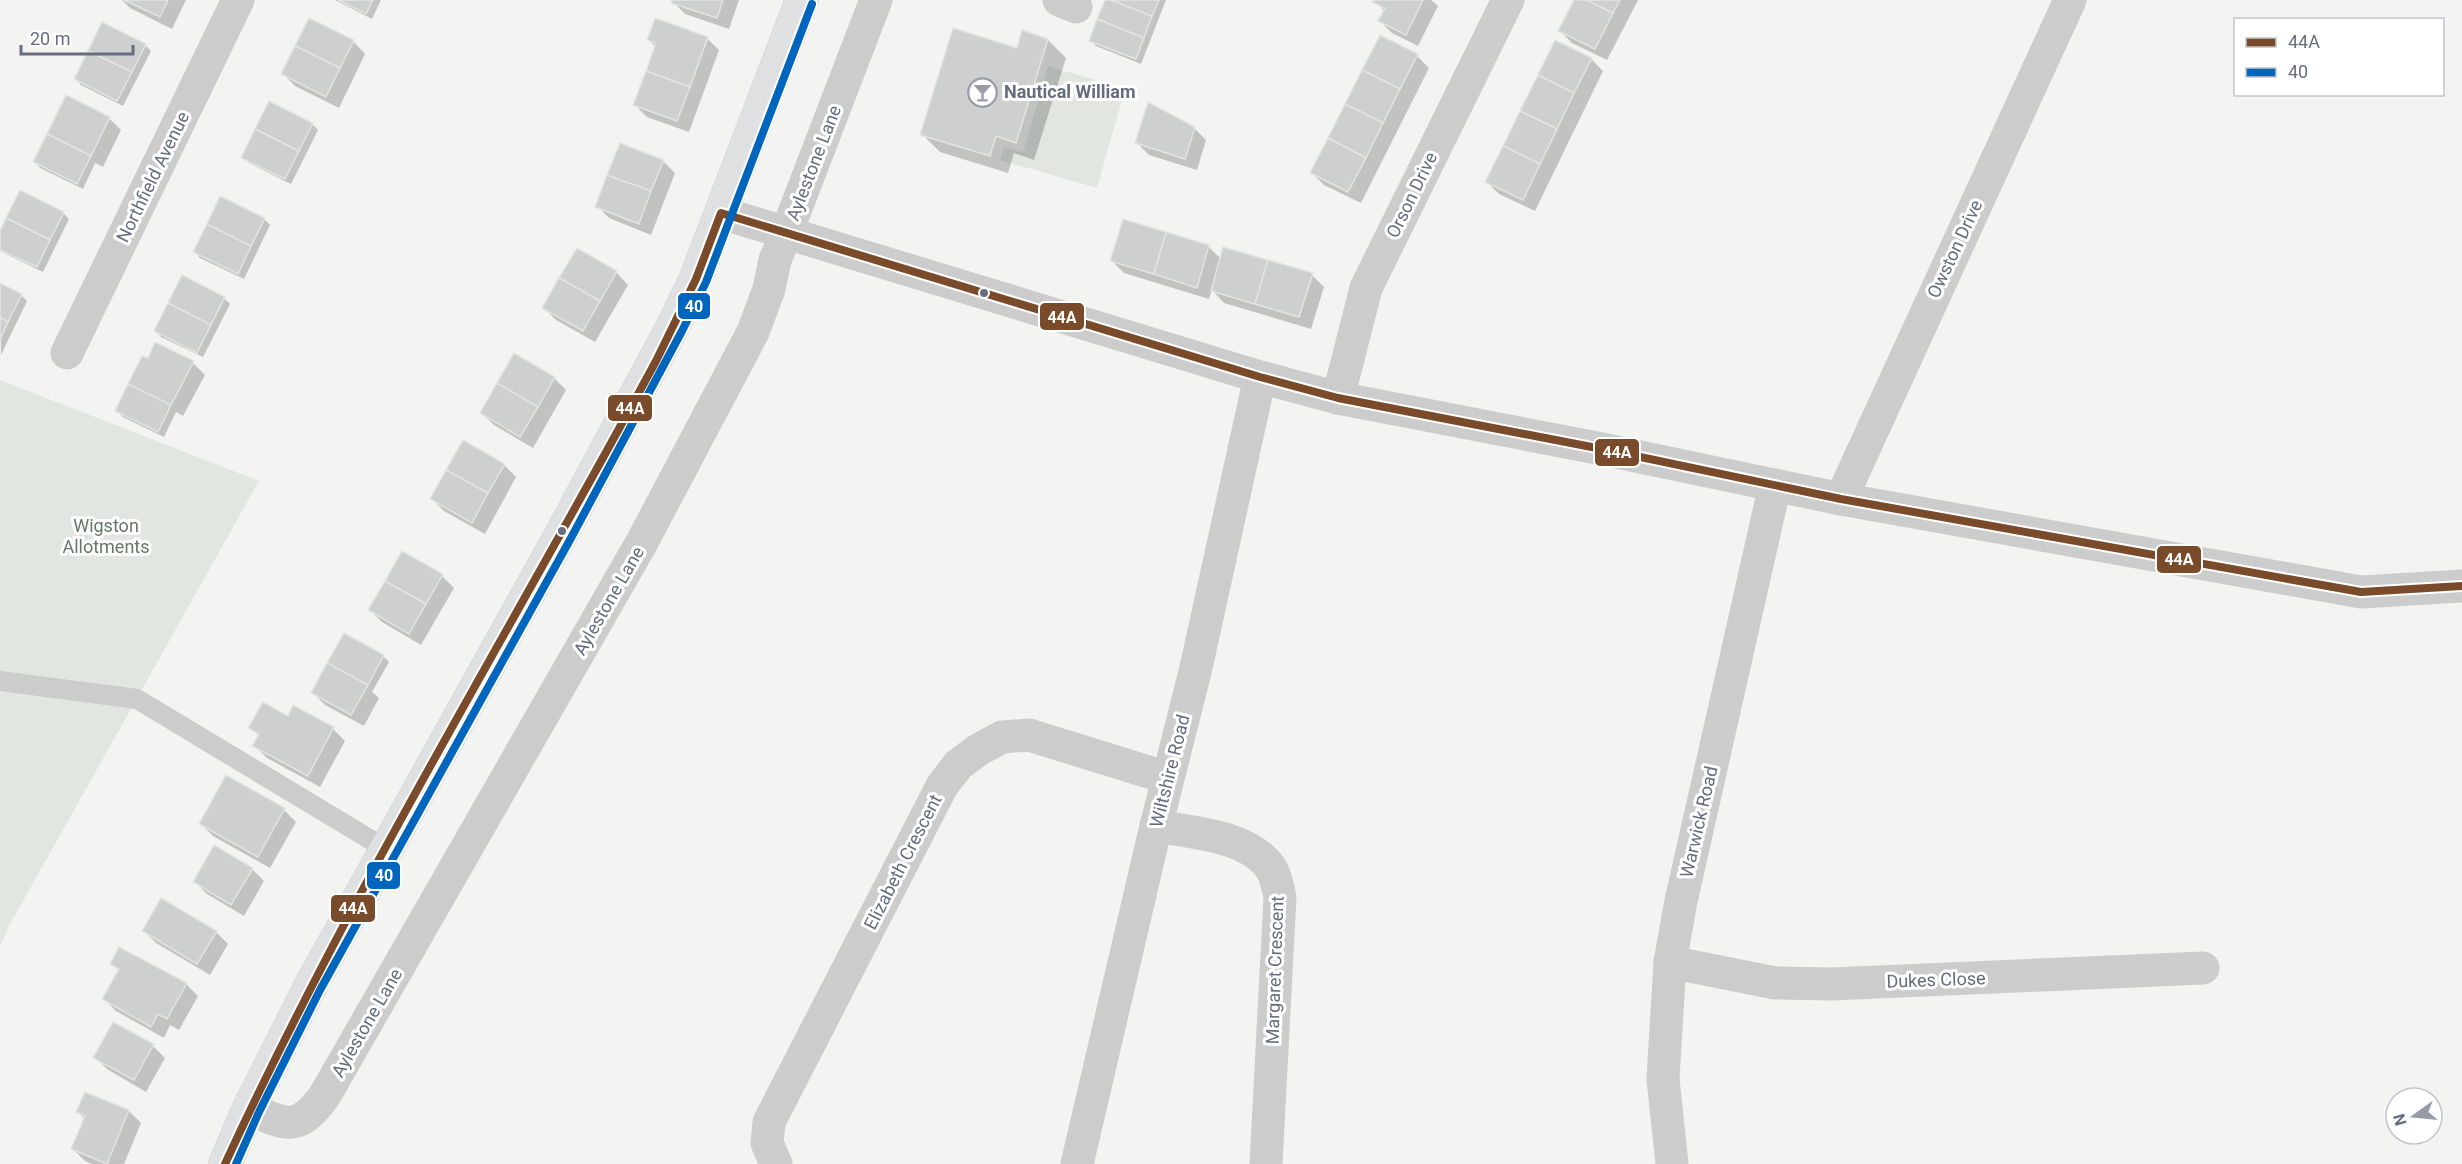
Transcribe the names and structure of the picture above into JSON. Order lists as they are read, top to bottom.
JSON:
{
  "streets": {
    "street": [
      "Aylestone Lane",
      "Northfield Avenue",
      "Orson Drive",
      "Owston Drive",
      "Wiltshire Road",
      "Warwick Road",
      "Elizabeth Crescent",
      "Margaret Crescent",
      "Dukes Close"
    ]
  },
  "crossings": [
    ["Wiltshire Road", "Elizabeth Crescent"],
    ["Wiltshire Road", "Margaret Crescent"],
    ["Warwick Road", "Dukes Close"]
  ],
  "parks": ["Wigston Allotments"],
  "places": {
    "bar": ["Nautical William"]
  },
  "lines": ["transit line 40", "transit line 44A"],
  "legend": ["44A", "40"],
  "scale_bar": "20 m",
  "north": "left"
}
